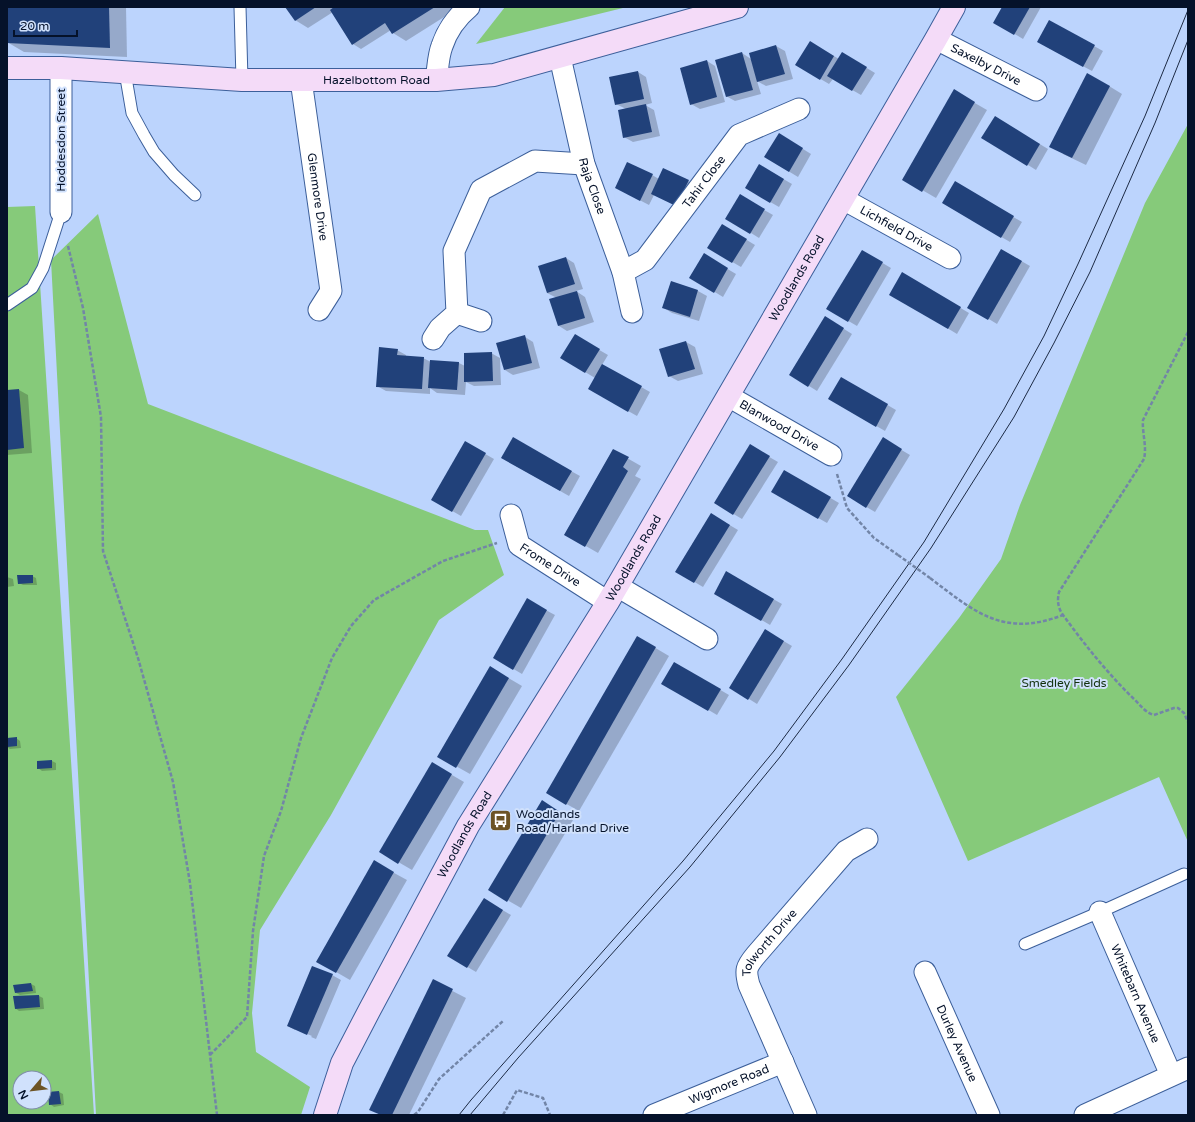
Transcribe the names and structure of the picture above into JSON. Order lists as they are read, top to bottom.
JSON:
{
  "streets": {
    "street": [
      "Saxelby Drive",
      "Hazelbottom Road",
      "Hoddesdon Street",
      "Tahir Close",
      "Raja Close",
      "Glenmore Drive",
      "Lichfield Drive",
      "Woodlands Road",
      "Blanwood Drive",
      "Frome Drive",
      "Tolworth Drive",
      "Whitebarn Avenue",
      "Durley Avenue",
      "Wigmore Road"
    ]
  },
  "crossings": [
    ["Saxelby Drive", "Woodlands Road"],
    ["Hazelbottom Road", "Hoddesdon Street"],
    ["Hazelbottom Road", "Raja Close"],
    ["Hazelbottom Road", "Glenmore Drive"],
    ["Tahir Close", "Raja Close"],
    ["Lichfield Drive", "Woodlands Road"],
    ["Woodlands Road", "Blanwood Drive"],
    ["Woodlands Road", "Frome Drive"],
    ["Tolworth Drive", "Wigmore Road"]
  ],
  "parks": ["Smedley Fields"],
  "places": {
    "bus stop": ["Woodlands Road/Harland Drive"]
  },
  "scale_bar": "20 m",
  "north": "bottom left"
}
